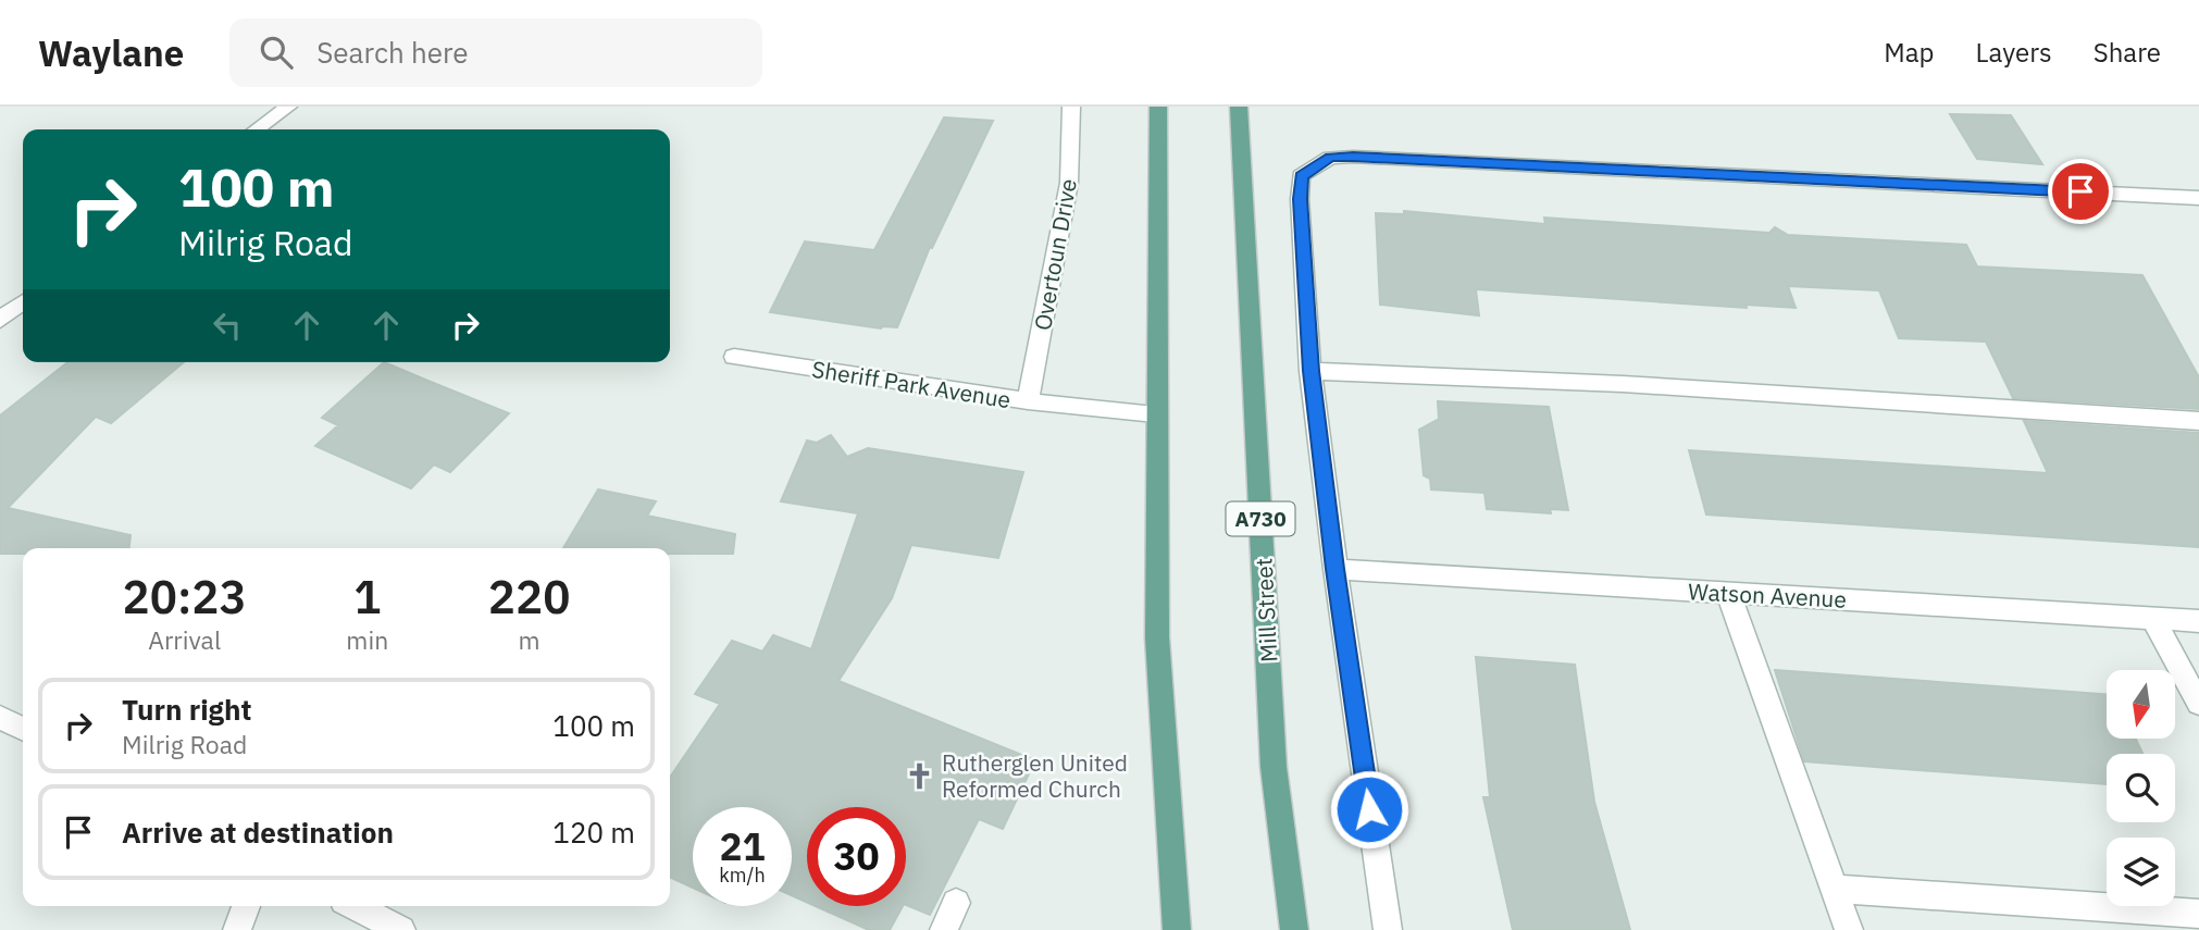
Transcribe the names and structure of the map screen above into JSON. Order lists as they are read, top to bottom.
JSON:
{
  "streets": {
    "main road": ["A730", "Mill Street"],
    "street": ["Overtoun Drive", "Sheriff Park Avenue", "Watson Avenue"]
  },
  "crossings": [
    ["Overtoun Drive", "Sheriff Park Avenue"]
  ],
  "places": {
    "church": ["Rutherglen United Reformed Church"]
  },
  "north": "bottom",
  "page": {
    "header": "Waylane",
    "search": "Search here",
    "nav": ["Map", "Layers", "Share"],
    "turn": ["100 m", "Milrig Road"],
    "eta": [
      "20:23",
      "Arrival",
      "1",
      "min",
      "220",
      "m"
    ],
    "list": [
      {
        "name": "Turn right",
        "note": "Milrig Road",
        "value": "100 m"
      },
      {
        "name": "Arrive at destination",
        "value": "120 m"
      }
    ],
    "speed": "21 km/h",
    "limit": "30"
  }
}
